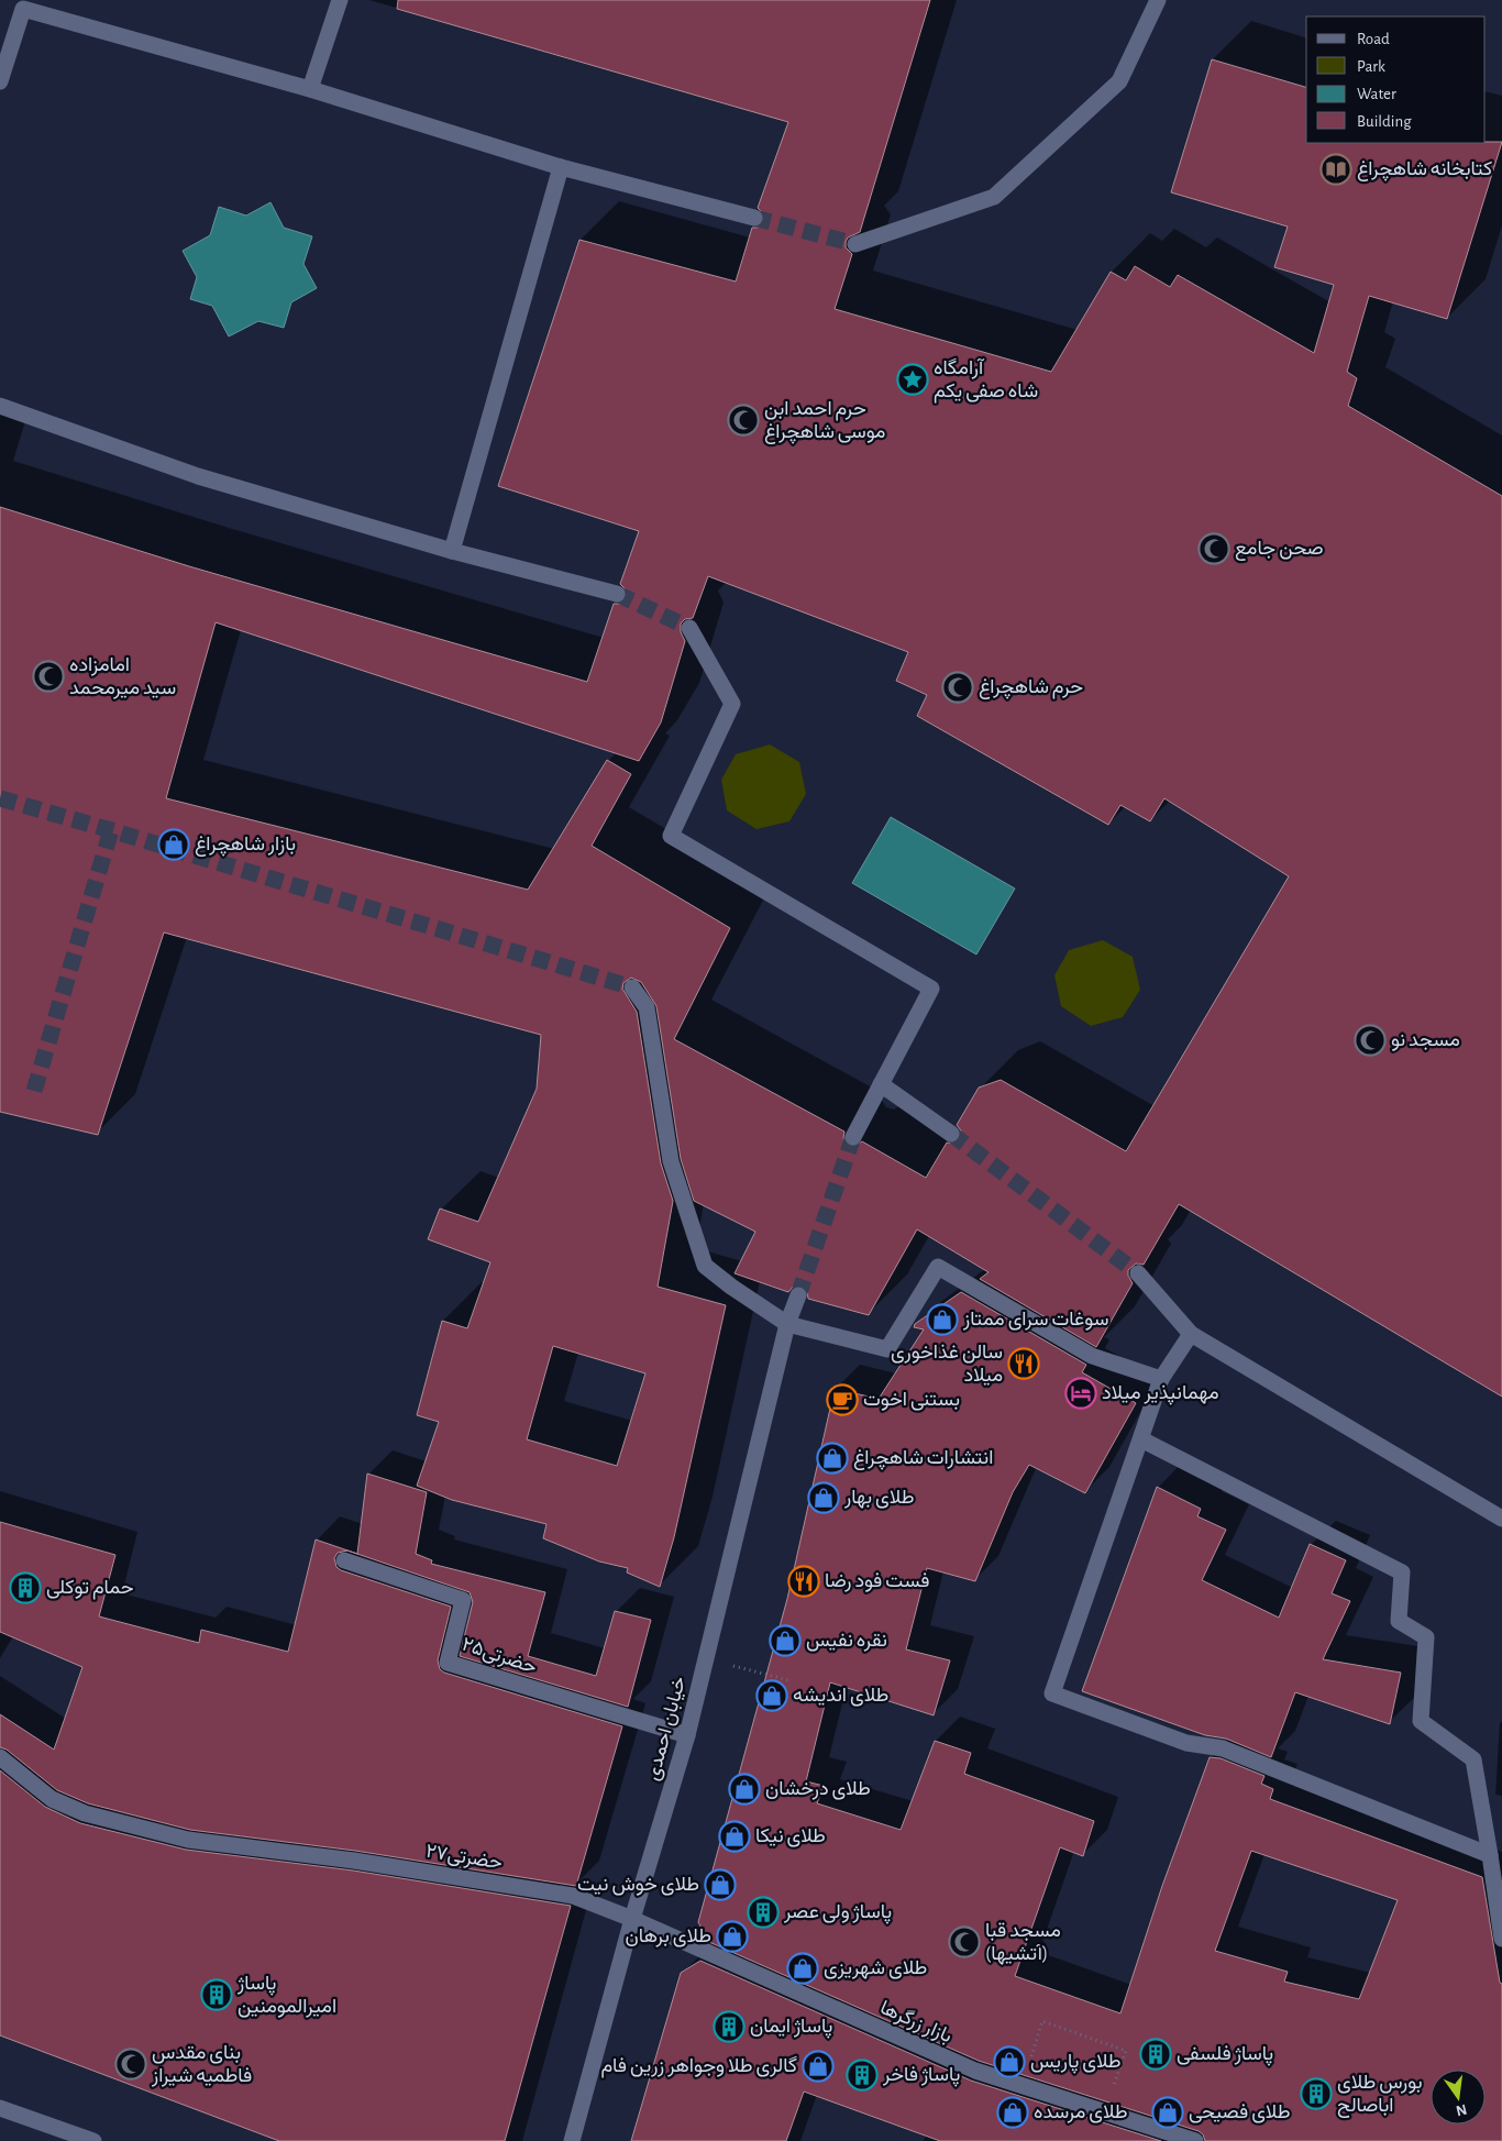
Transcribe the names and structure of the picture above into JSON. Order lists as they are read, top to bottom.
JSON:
{
  "streets": {
    "street": [
      "حضرتی۲۵",
      "خیابان احمدی",
      "حضرتی۲۷",
      "بازار زرگرها"
    ]
  },
  "crossings": [
    ["حضرتی۲۵", "خیابان احمدی"],
    ["خیابان احمدی", "حضرتی۲۷"],
    ["خیابان احمدی", "بازار زرگرها"],
    ["حضرتی۲۷", "بازار زرگرها"]
  ],
  "places": {
    "library": ["کتابخانه شاهچراغ"],
    "place": ["آرامگاه شاه صفی یکم"],
    "mosque": [
      "حرم احمد ابن موسی شاهچراغ",
      "صحن جامع",
      "امامزاده سید میرمحمد",
      "حرم شاهچراغ",
      "مسجد نو",
      "مسجد قبا (آتشیها)",
      "بنای مقدس فاطمیه شیراز"
    ],
    "shop": [
      "بازار شاهچراغ",
      "سوغات سرای ممتاز",
      "انتشارات شاهچراغ",
      "طلای بهار",
      "نقره نفیس",
      "طلای اندیشه",
      "طلای درخشان",
      "طلای نیکا",
      "طلای خوش نیت",
      "طلای برهان",
      "طلای شهریزی",
      "طلای پاریس",
      "گالری طلا وجواهر زرین فام",
      "طلای مرسده",
      "طلای فصیحی"
    ],
    "restaurant": ["سالن غذاخوری میلاد", "فست فود رضا"],
    "hotel": ["مهمانپذیر میلاد"],
    "cafe": ["بستنی اخوت"],
    "building": [
      "حمام توکلی",
      "پاساژ ولی عصر",
      "پاساژ امیرالمومنین",
      "پاساژ ایمان",
      "پاساژ فلسفی",
      "پاساژ فاخر",
      "بورس طلای اباصالح"
    ]
  },
  "legend": [
    "Road",
    "Park",
    "Water",
    "Building"
  ],
  "north": "bottom"
}
